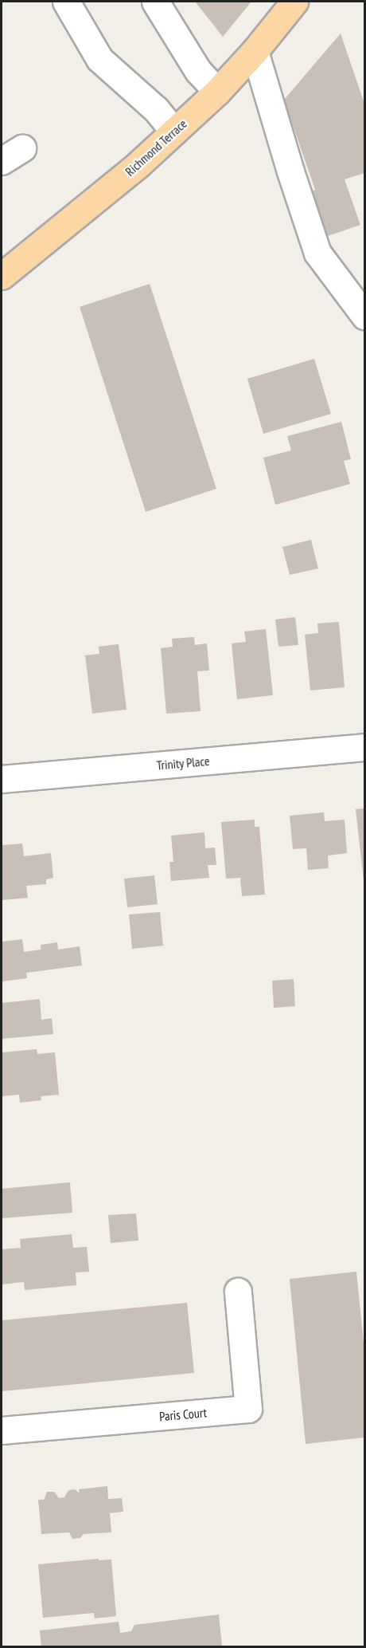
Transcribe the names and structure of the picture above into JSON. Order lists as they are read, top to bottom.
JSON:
{
  "streets": {
    "main road": ["Richmond Terrace"],
    "street": ["Trinity Place", "Paris Court"]
  }
}
